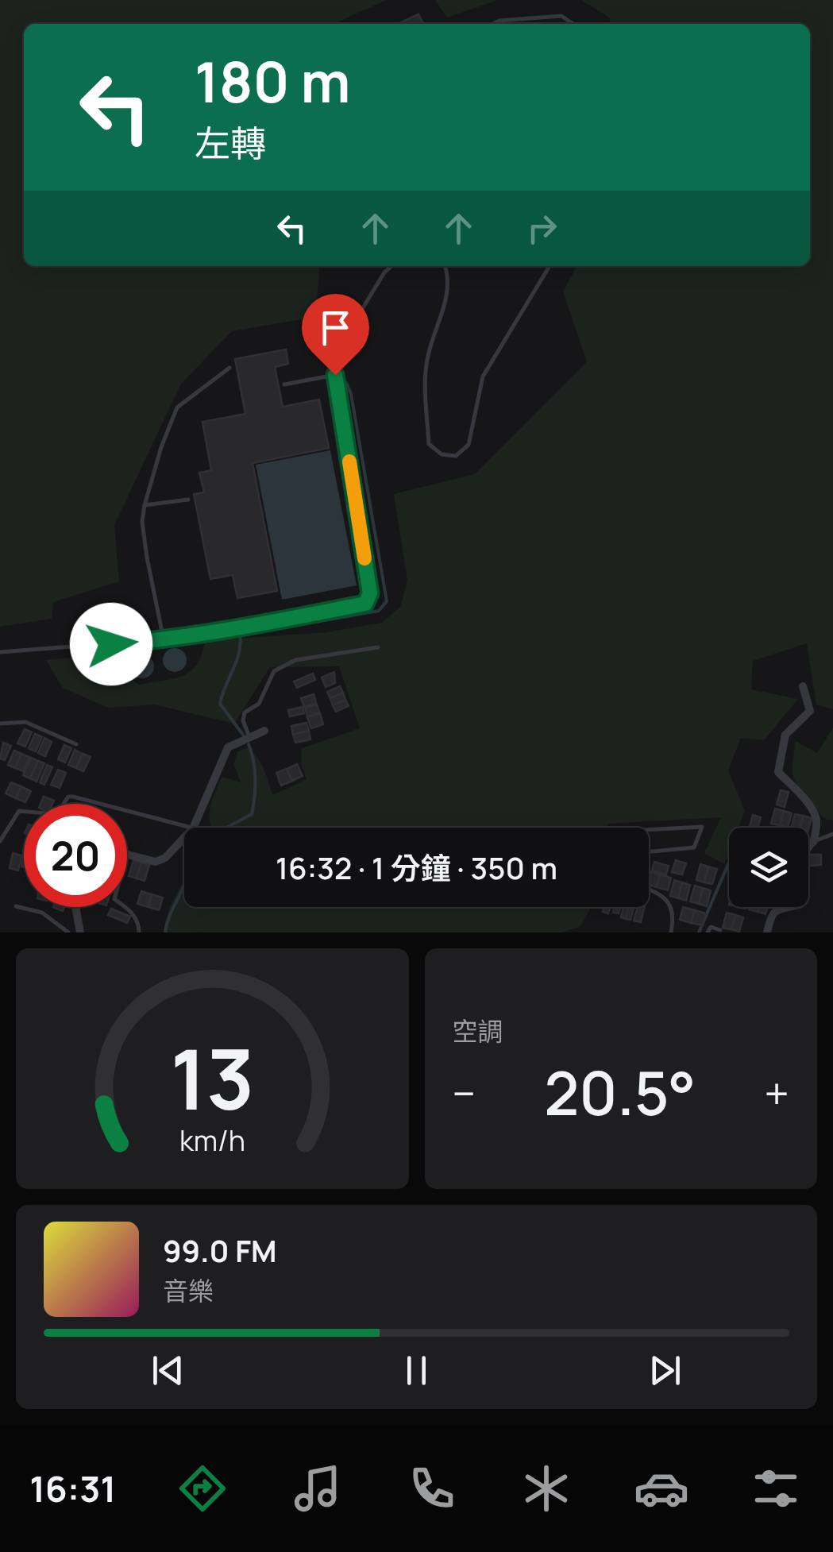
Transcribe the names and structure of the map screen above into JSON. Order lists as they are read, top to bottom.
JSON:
{
  "page": {
    "turn": ["180 m", "左轉"],
    "limit": "20",
    "trip": "16:32 · 1 分鐘 · 350 m",
    "tile": "空調",
    "heat": ["−", "20.5°", "+"],
    "song": ["99.0 FM", "音樂"],
    "tabs": "16:31",
    "gauge": ["13", "km/h"]
  }
}
